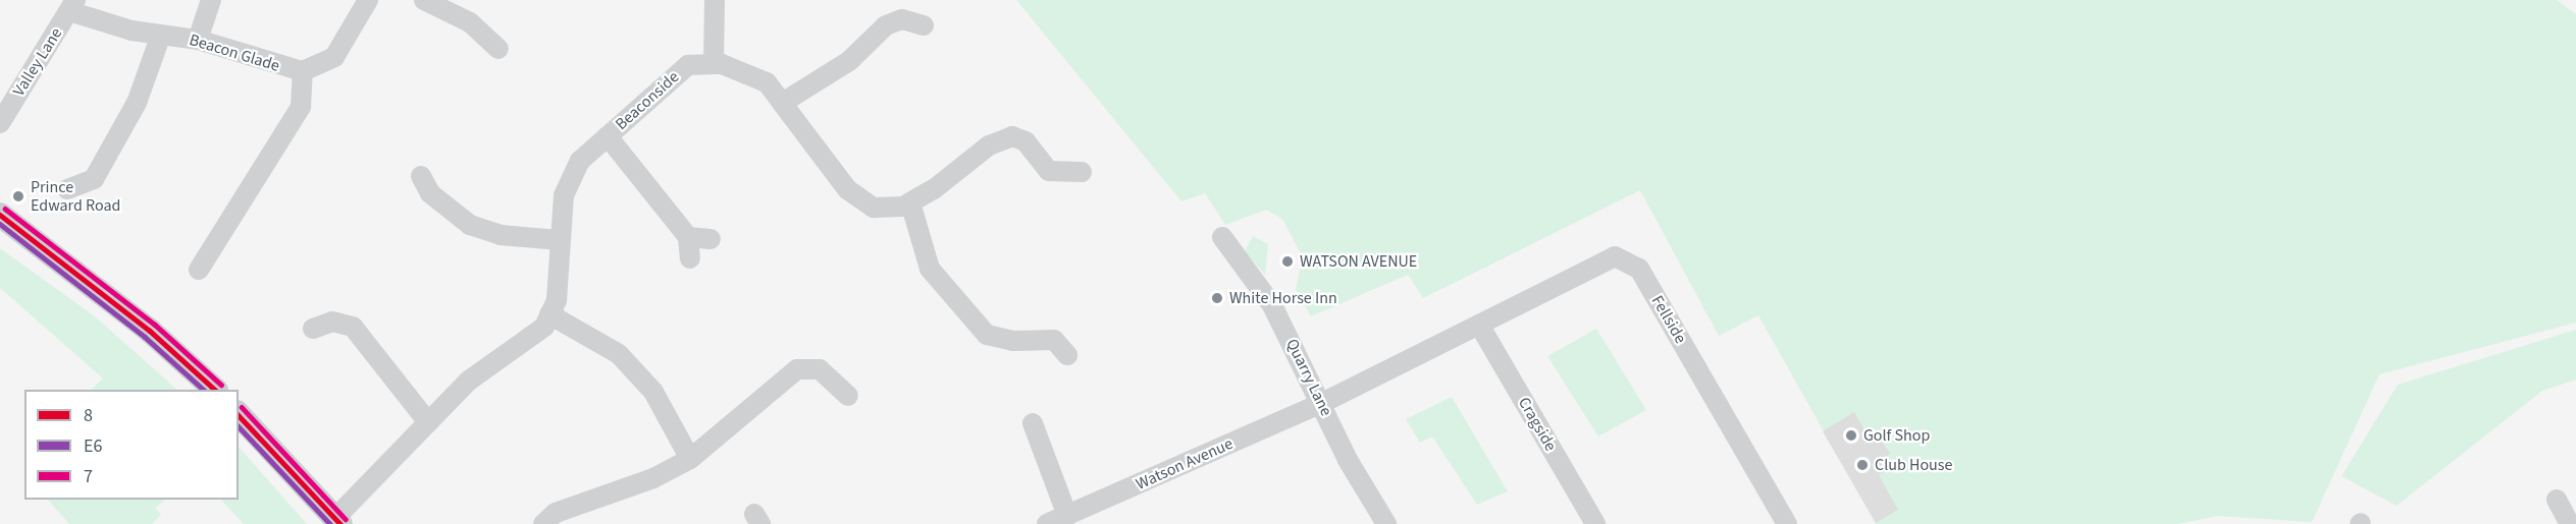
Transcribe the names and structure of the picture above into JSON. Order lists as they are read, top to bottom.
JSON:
{
  "streets": {
    "street": [
      "Beacon Glade",
      "Valley Lane",
      "Beaconside",
      "Fellside",
      "Quarry Lane",
      "Cragside",
      "Watson Avenue"
    ]
  },
  "crossings": [
    ["Beacon Glade", "Valley Lane"],
    ["Fellside", "Cragside"],
    ["Fellside", "Watson Avenue"],
    ["Quarry Lane", "Watson Avenue"],
    ["Cragside", "Watson Avenue"]
  ],
  "places": [
    "Prince Edward Road",
    "WATSON AVENUE",
    "White Horse Inn",
    "Golf Shop",
    "Club House"
  ],
  "lines": ["transit line 7", "transit line 8", "transit line E6"],
  "legend": ["8", "E6", "7"]
}
